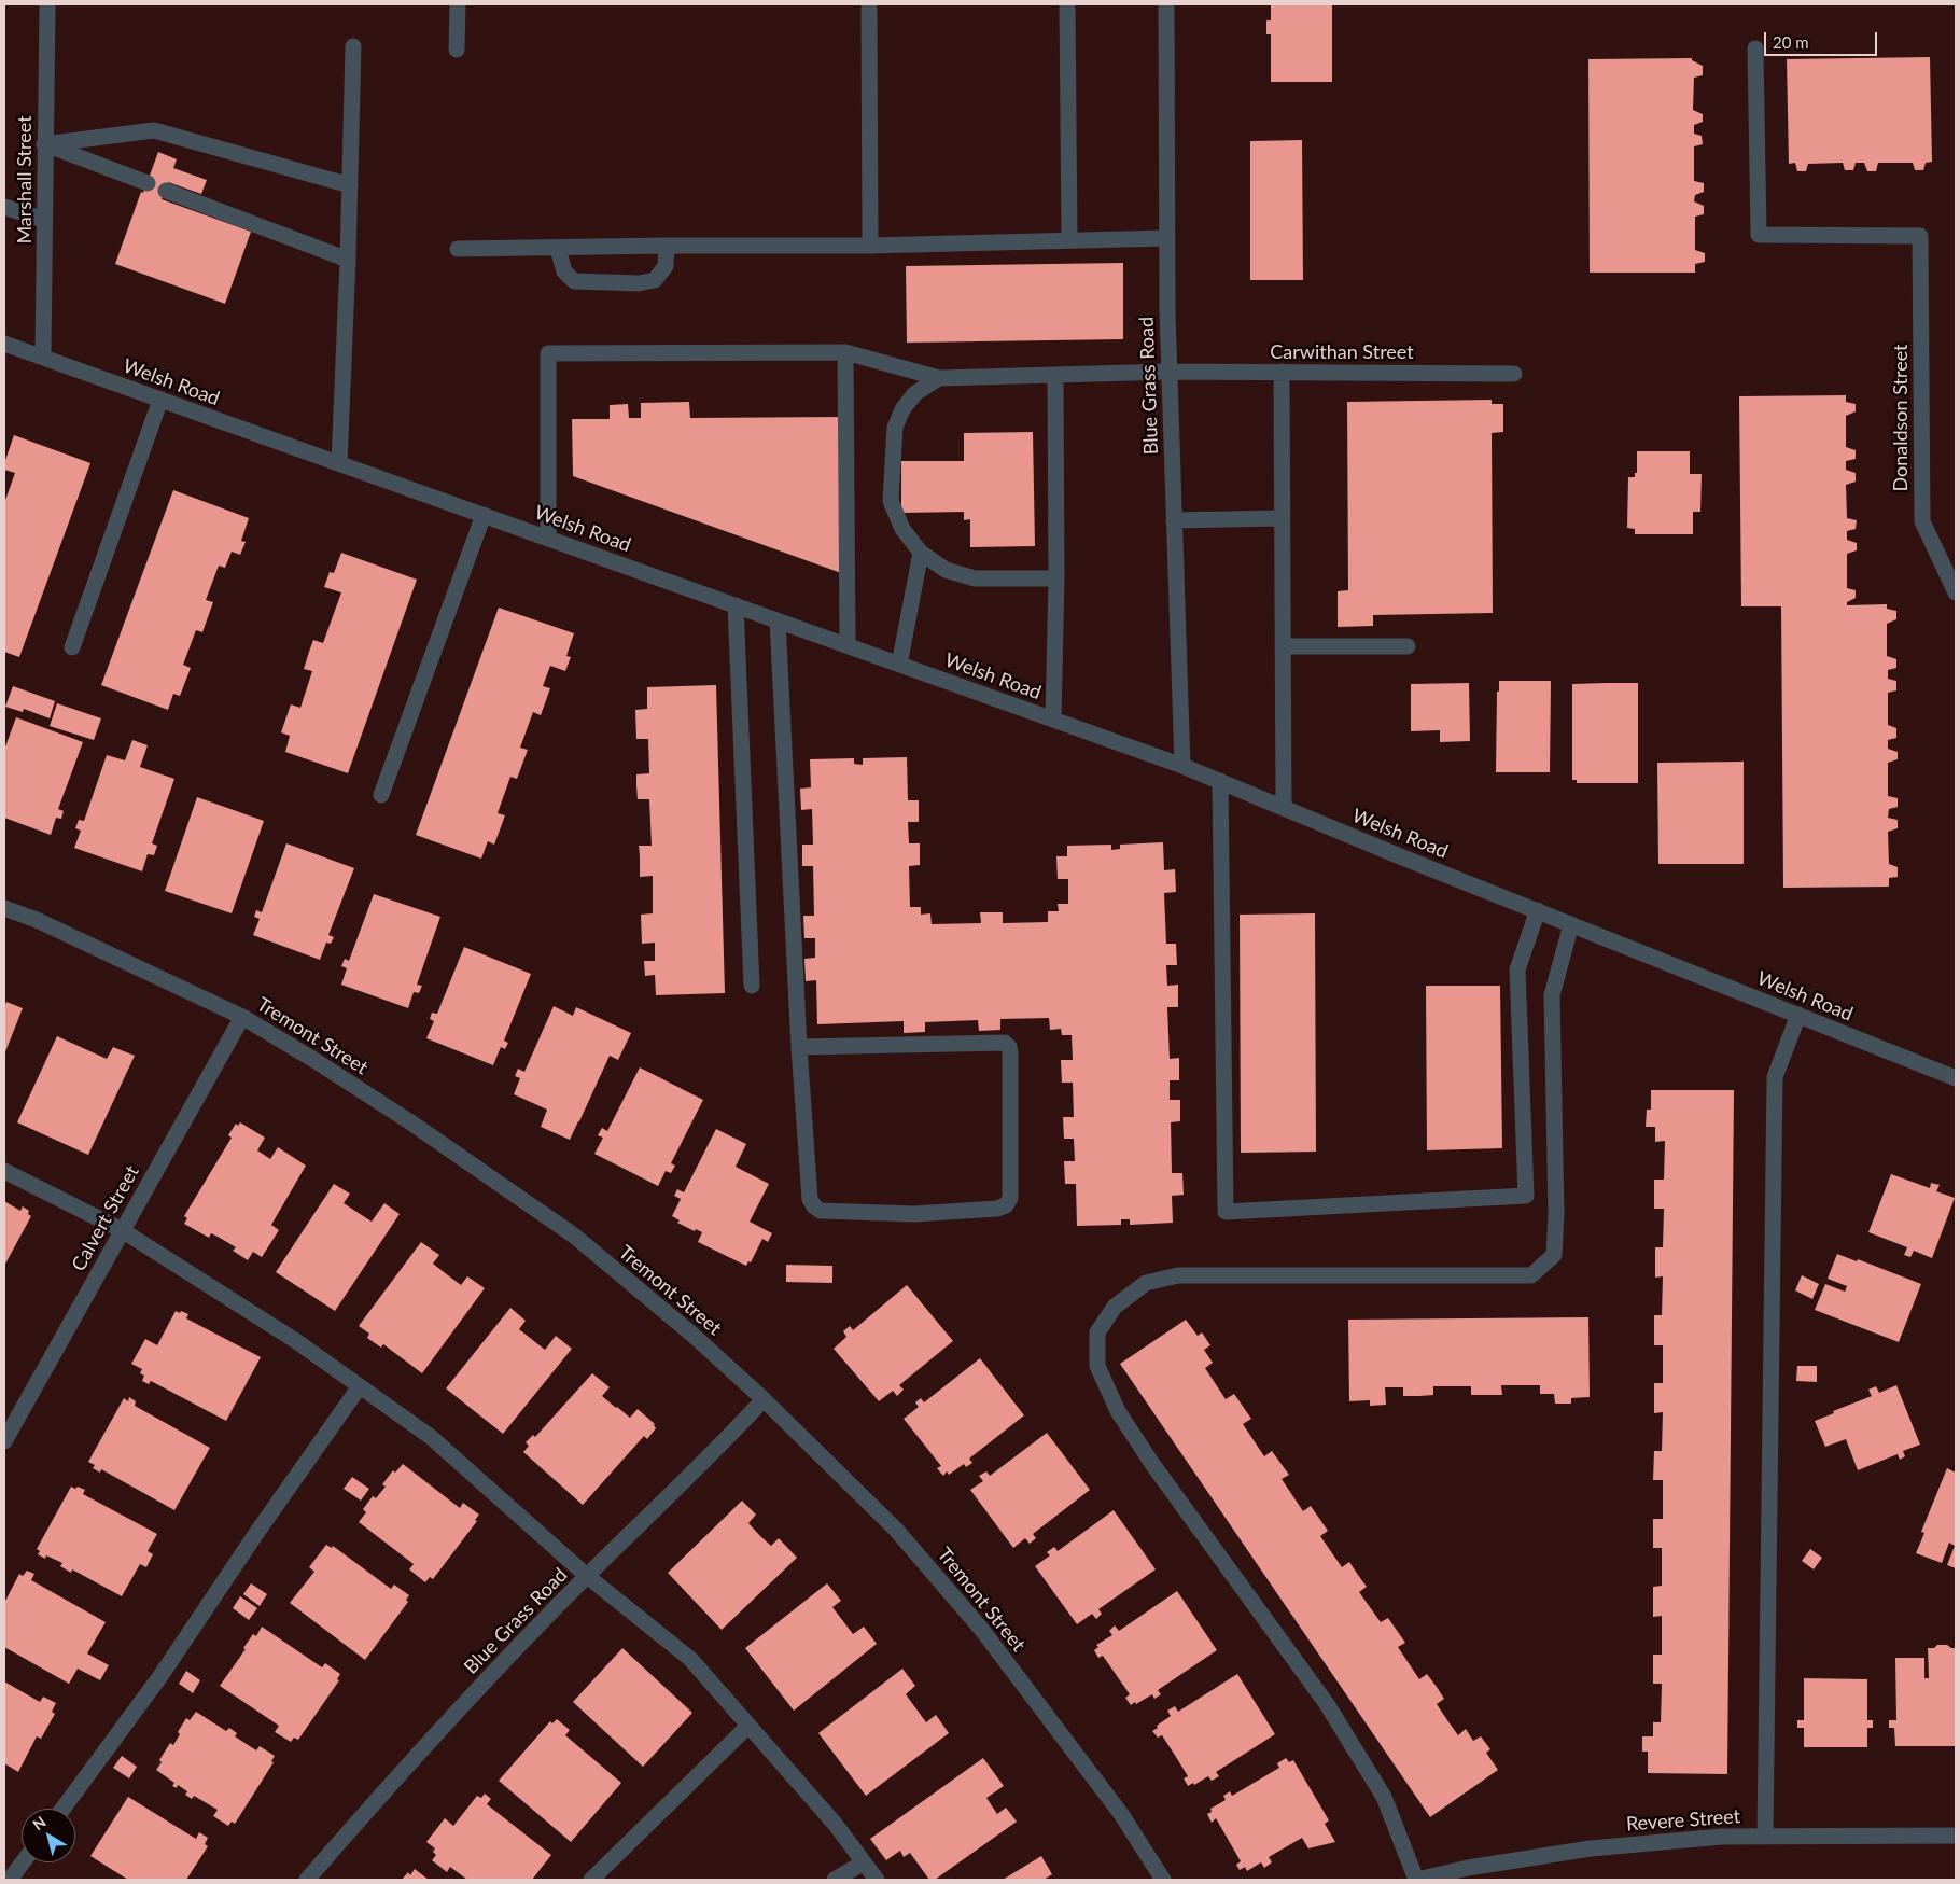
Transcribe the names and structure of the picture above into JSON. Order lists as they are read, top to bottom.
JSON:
{
  "streets": {
    "street": [
      "Marshall Street",
      "Carwithan Street",
      "Welsh Road",
      "Blue Grass Road",
      "Donaldson Street",
      "Tremont Street",
      "Calvert Street",
      "Revere Street"
    ]
  },
  "crossings": [
    ["Marshall Street", "Welsh Road"],
    ["Carwithan Street", "Blue Grass Road"],
    ["Welsh Road", "Blue Grass Road"],
    ["Blue Grass Road", "Tremont Street"],
    ["Tremont Street", "Calvert Street"]
  ],
  "scale_bar": "20 m",
  "north": "top left"
}
